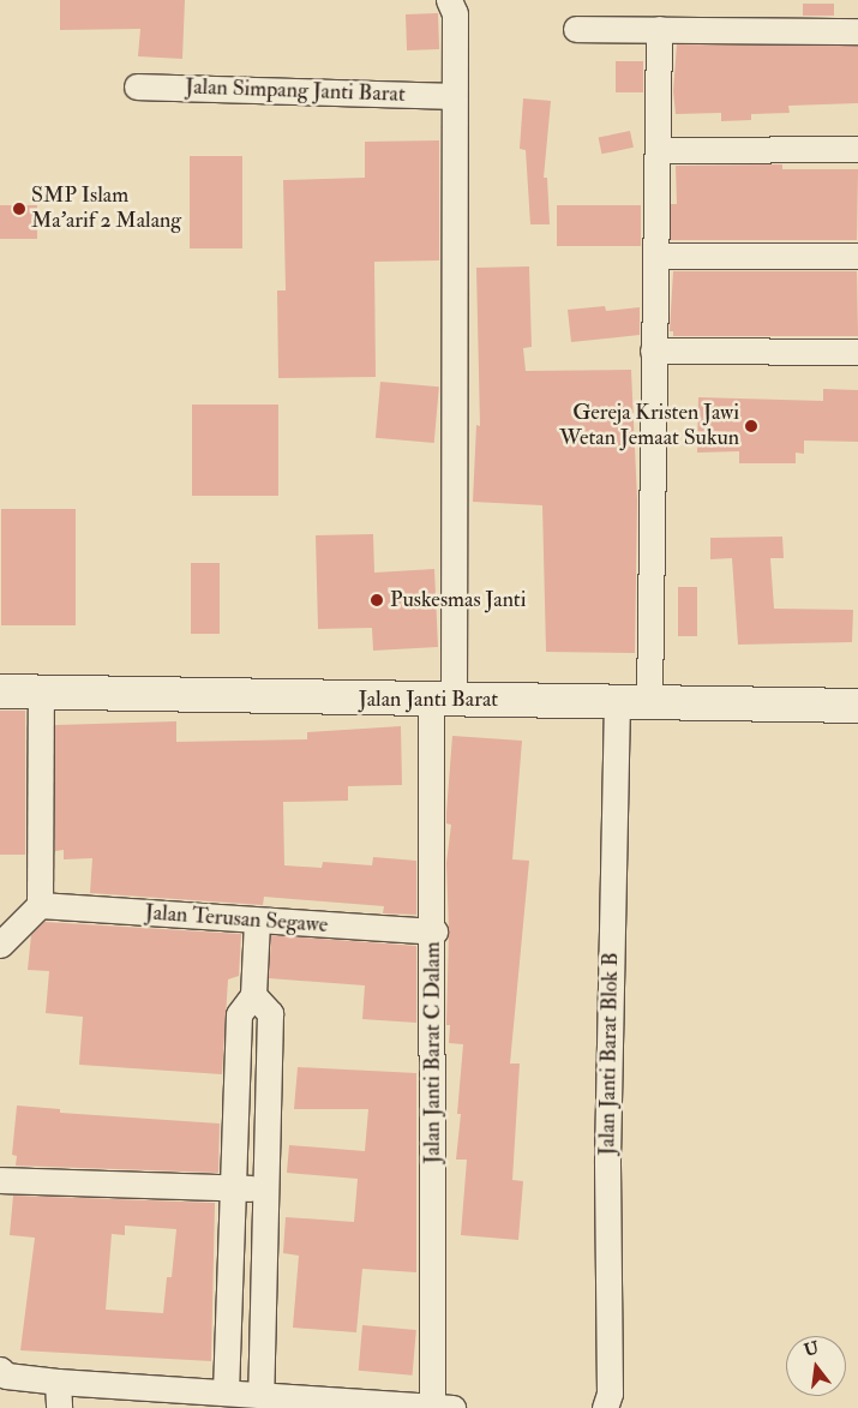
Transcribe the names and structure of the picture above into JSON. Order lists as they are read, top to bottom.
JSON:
{
  "streets": {
    "street": [
      "Jalan Simpang Janti Barat",
      "Jalan Janti Barat",
      "Jalan Terusan Segawe",
      "Jalan Janti Barat C Dalam",
      "Jalan Janti Barat Blok B"
    ]
  },
  "crossings": [
    ["Jalan Simpang Janti Barat", "Jalan Janti Barat C Dalam"],
    ["Jalan Janti Barat", "Jalan Janti Barat C Dalam"],
    ["Jalan Janti Barat", "Jalan Janti Barat Blok B"],
    ["Jalan Terusan Segawe", "Jalan Janti Barat C Dalam"]
  ],
  "places": ["SMP Islam Ma'arif 2 Malang", "Gereja Kristen Jawi Wetan Jemaat Sukun", "Puskesmas Janti"],
  "north": "top"
}
